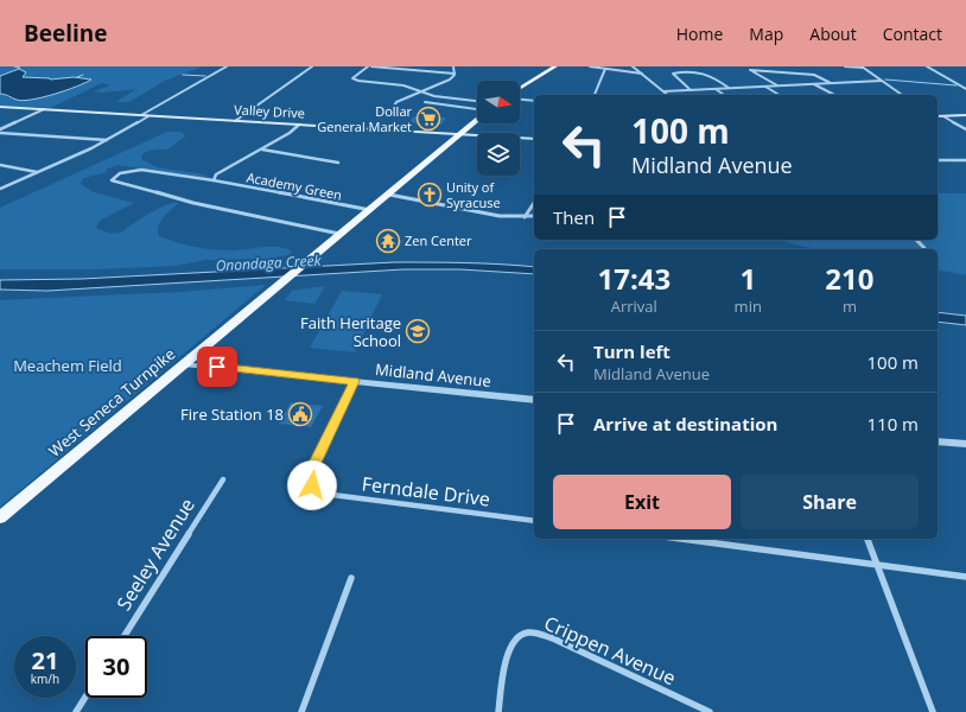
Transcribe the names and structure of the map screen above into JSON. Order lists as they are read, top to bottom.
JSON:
{
  "streets": {
    "main road": ["Valley Drive", "West Seneca Turnpike"],
    "street": [
      "Academy Green",
      "Midland Avenue",
      "Ferndale Drive",
      "Seeley Avenue",
      "Crippen Avenue"
    ]
  },
  "crossings": [
    ["Valley Drive", "West Seneca Turnpike"],
    ["Academy Green", "West Seneca Turnpike"],
    ["Midland Avenue", "West Seneca Turnpike"],
    ["Midland Avenue", "Ferndale Drive"]
  ],
  "water": ["Onondaga Creek"],
  "parks": ["Meachem Field"],
  "places": {
    "supermarket": ["Dollar General Market"],
    "church": ["Unity of Syracuse"],
    "temple": ["Zen Center"],
    "school or university": ["Faith Heritage School"],
    "public building": ["Fire Station 18"]
  },
  "north": "right",
  "page": {
    "header": "Beeline",
    "nav": [
      "Home",
      "Map",
      "About",
      "Contact"
    ],
    "turn": ["100 m", "Midland Avenue"],
    "then": "Then",
    "eta": [
      "17:43",
      "Arrival",
      "1",
      "min",
      "210",
      "m"
    ],
    "list": [
      {
        "name": "Turn left",
        "note": "Midland Avenue",
        "value": "100 m"
      },
      {
        "name": "Arrive at destination",
        "value": "110 m"
      }
    ],
    "buttons": ["Exit", "Share"],
    "speed": "21 km/h",
    "limit": "30"
  }
}
